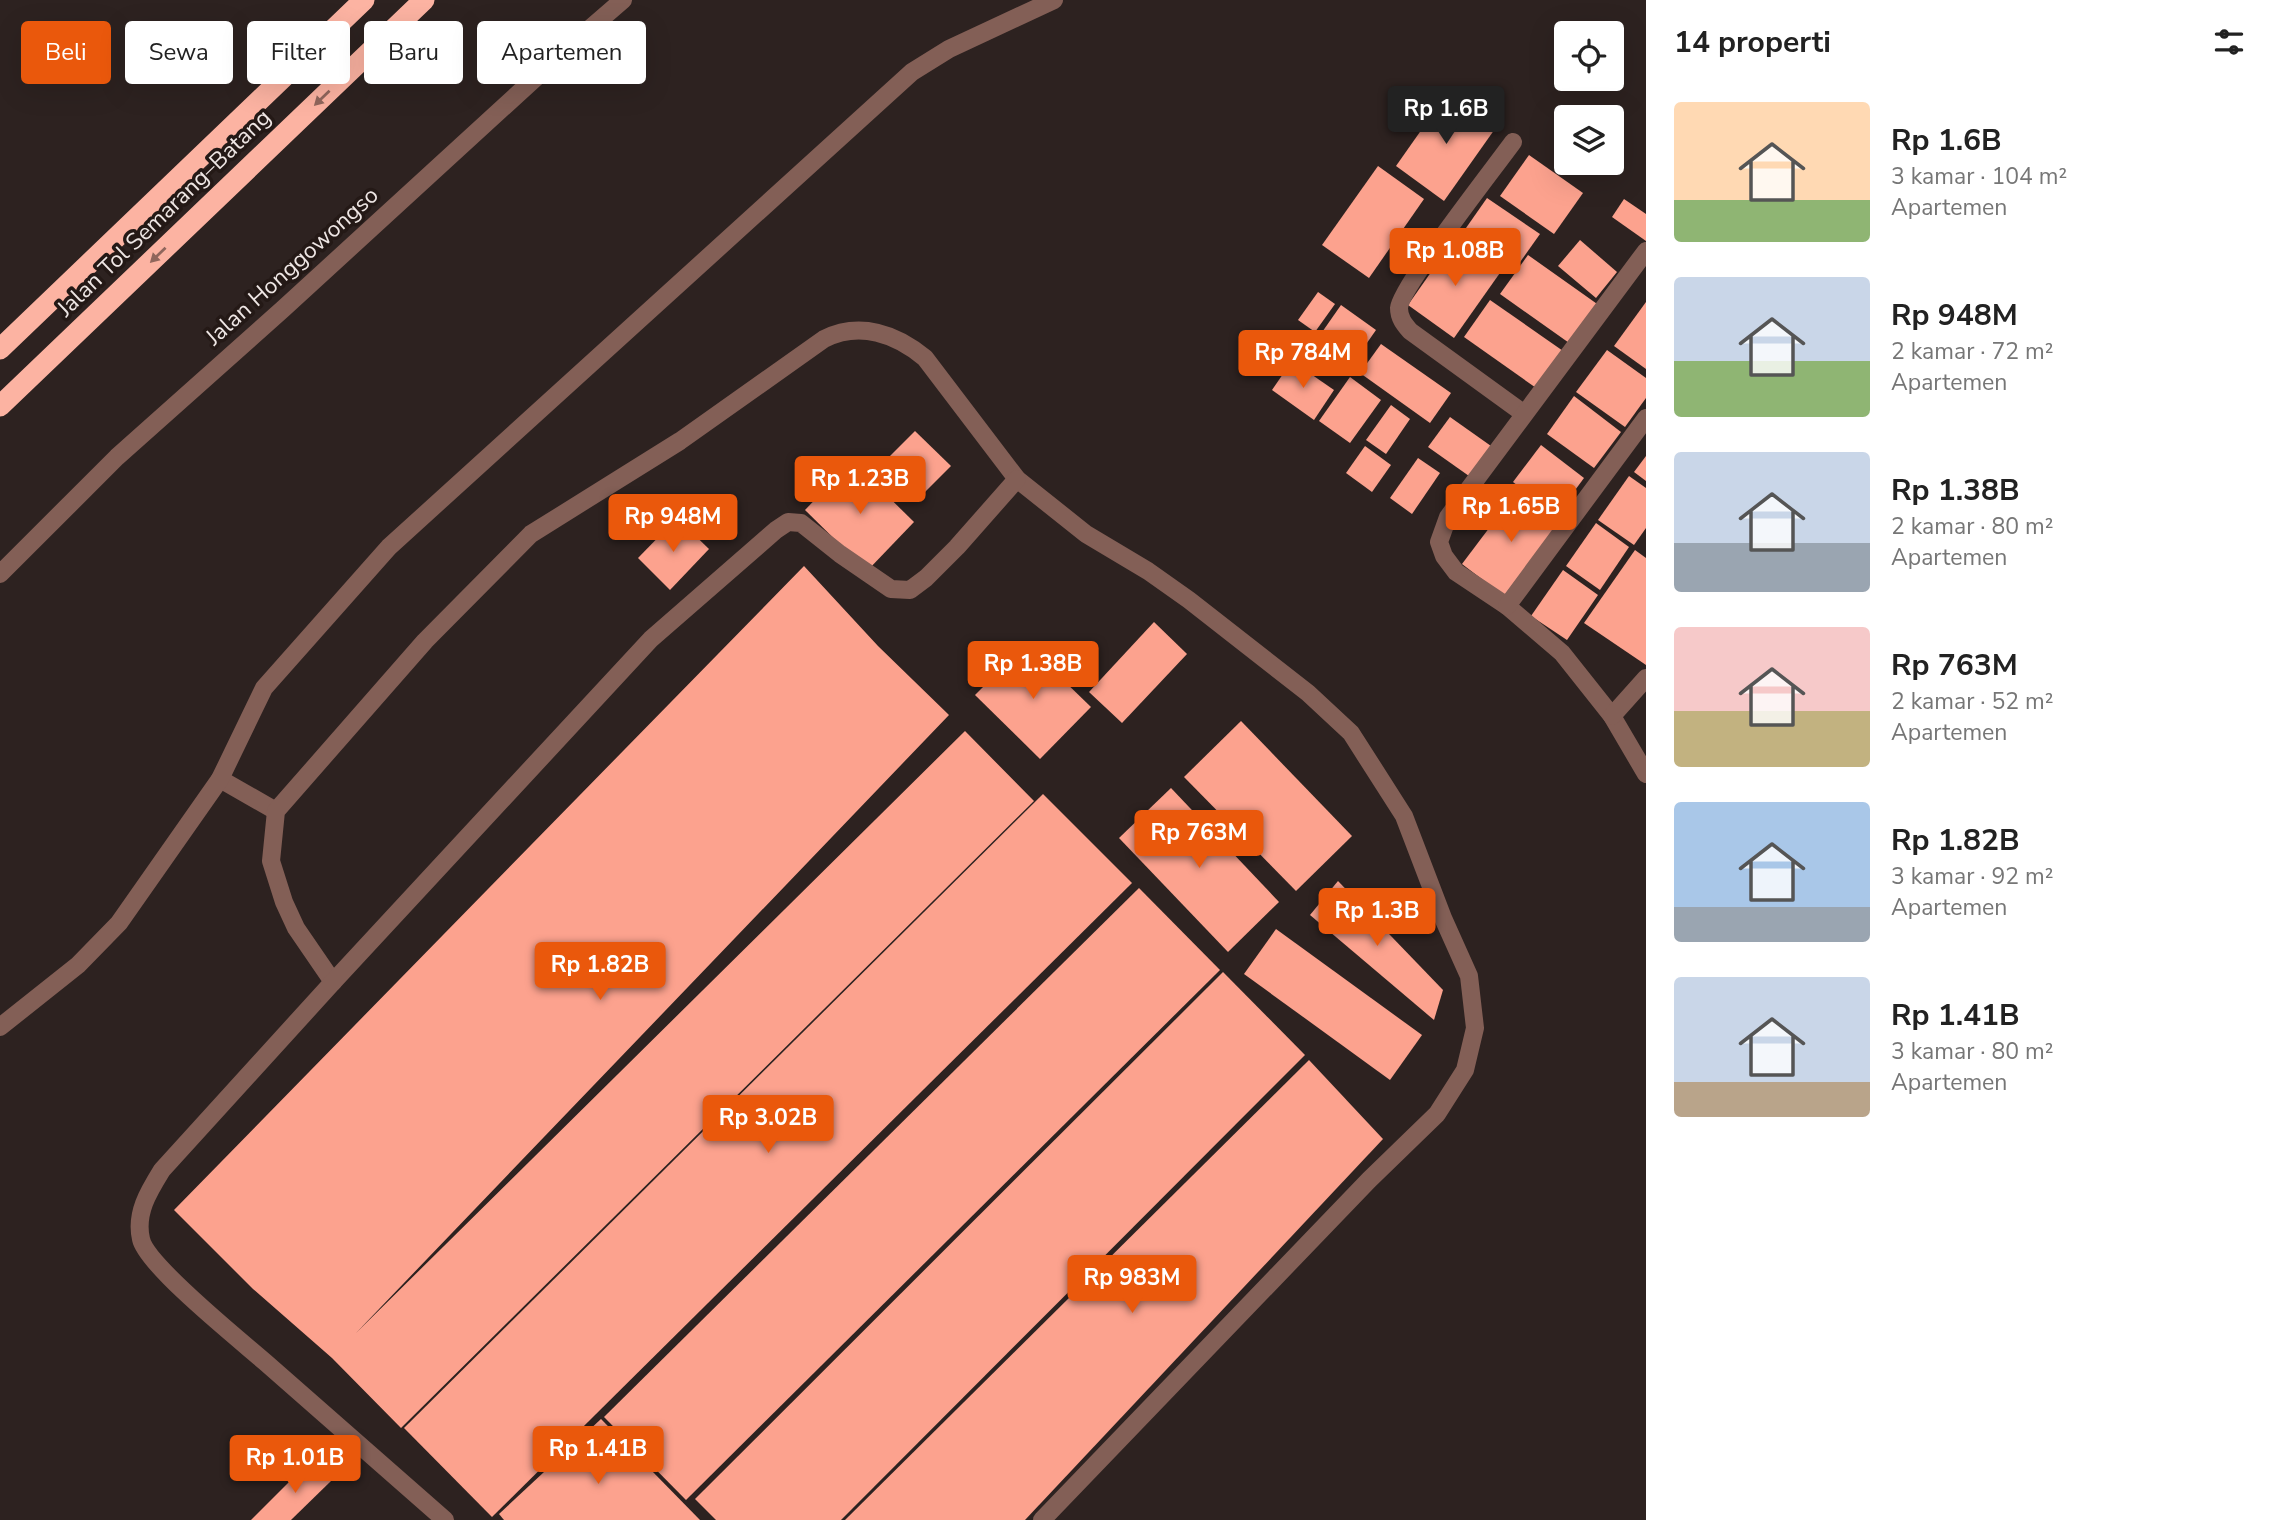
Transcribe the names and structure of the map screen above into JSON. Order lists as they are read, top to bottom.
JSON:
{
  "streets": {
    "highway": ["Jalan Tol Semarang–Batang"],
    "street": ["Jalan Honggowongso"]
  },
  "page": {
    "heading": "14 properti",
    "chip": [
      "Beli",
      "Sewa",
      "Filter",
      "Baru",
      "Apartemen"
    ],
    "list": [
      {
        "name": "Rp 1.6B",
        "note": "3 kamar · 104 m² · Apartemen"
      },
      {
        "name": "Rp 948M",
        "note": "2 kamar · 72 m² · Apartemen"
      },
      {
        "name": "Rp 1.38B",
        "note": "2 kamar · 80 m² · Apartemen"
      },
      {
        "name": "Rp 763M",
        "note": "2 kamar · 52 m² · Apartemen"
      },
      {
        "name": "Rp 1.82B",
        "note": "3 kamar · 92 m² · Apartemen"
      },
      {
        "name": "Rp 1.41B",
        "note": "3 kamar · 80 m² · Apartemen"
      }
    ],
    "price": [
      "Rp 1.6B",
      "Rp 1.08B",
      "Rp 784M",
      "Rp 1.23B",
      "Rp 1.65B",
      "Rp 948M",
      "Rp 1.38B",
      "Rp 763M",
      "Rp 1.3B",
      "Rp 1.82B",
      "Rp 3.02B",
      "Rp 983M",
      "Rp 1.41B",
      "Rp 1.01B"
    ]
  }
}
